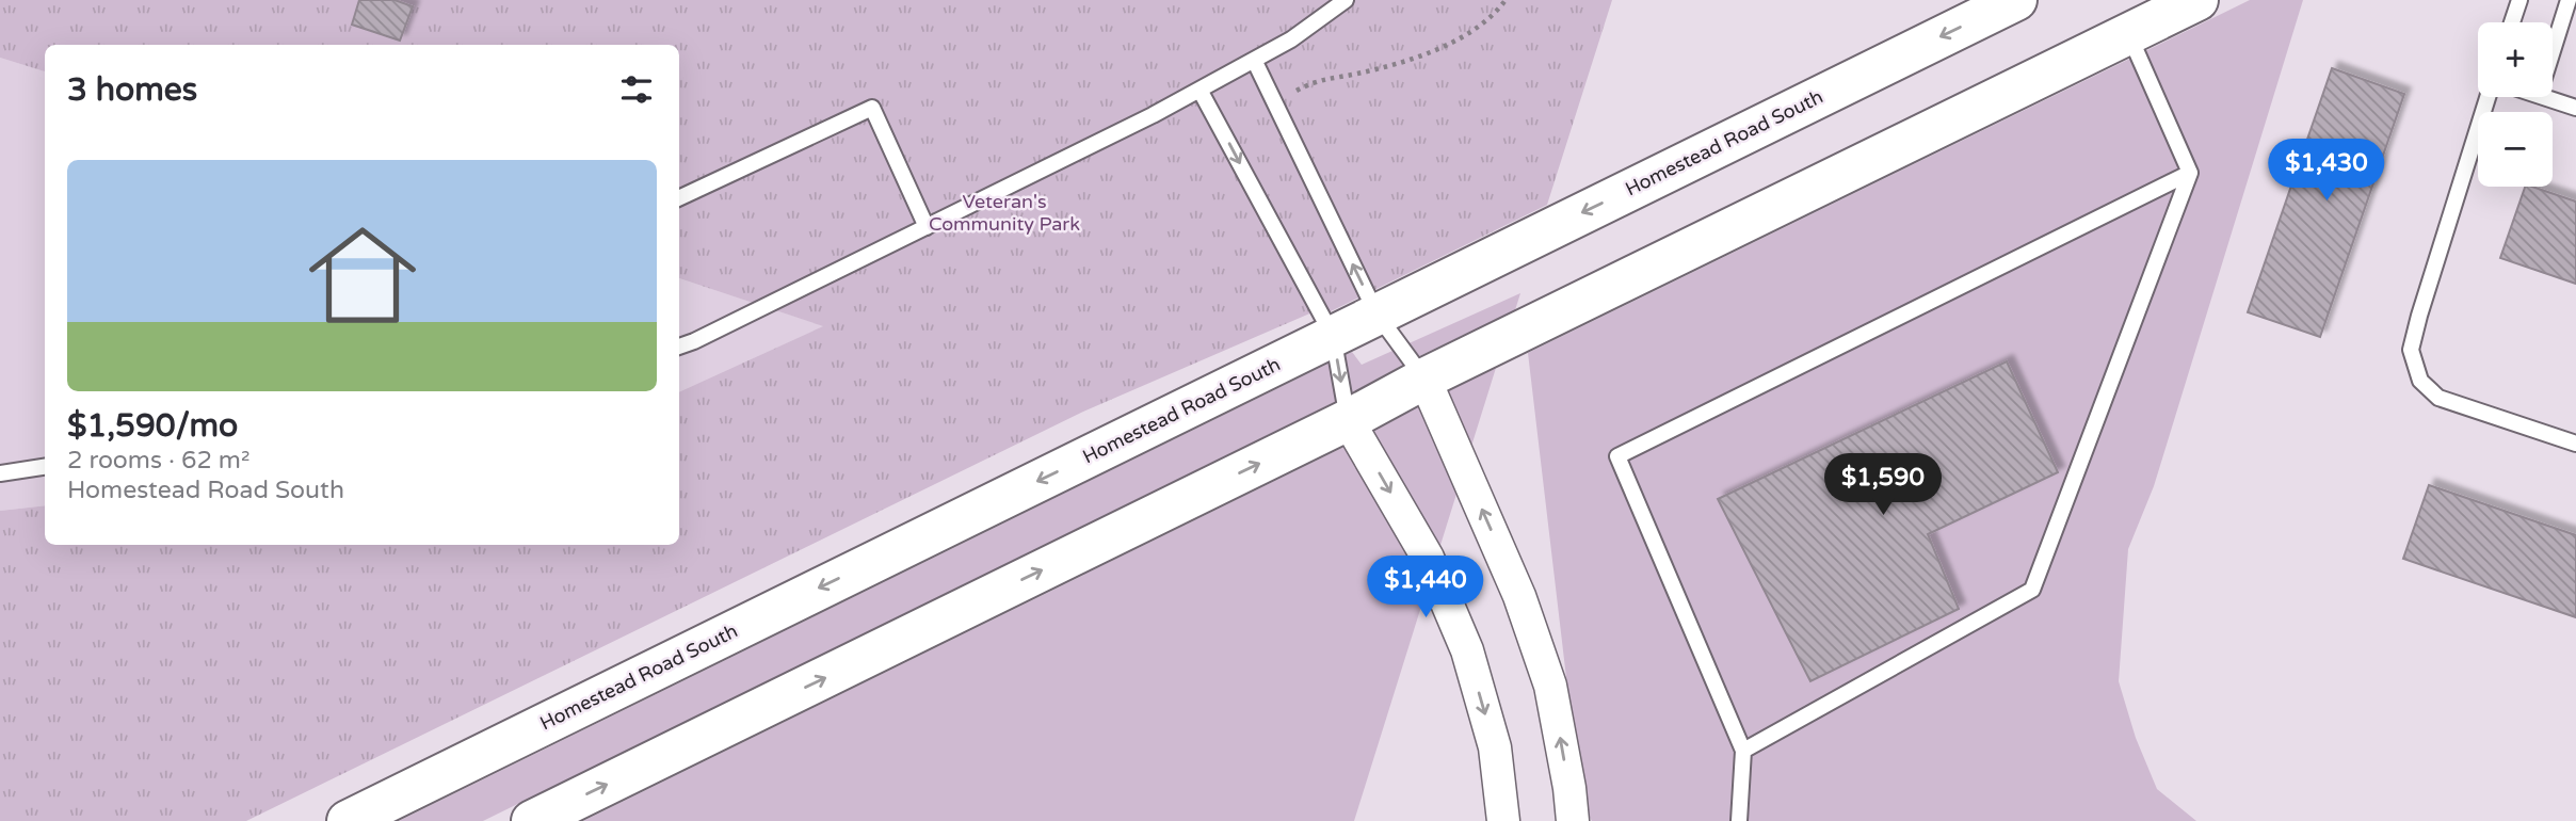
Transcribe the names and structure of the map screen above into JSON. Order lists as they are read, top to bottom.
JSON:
{
  "streets": {
    "main road": ["Homestead Road South"]
  },
  "parks": ["Veteran's Community Park"],
  "page": {
    "map_buttons": ["+", "−"],
    "heading": "3 homes",
    "list": [
      {
        "name": "$1,590/mo",
        "note": "2 rooms · 62 m² · Homestead Road South"
      }
    ],
    "price": ["$1,430", "$1,590", "$1,440"]
  }
}
